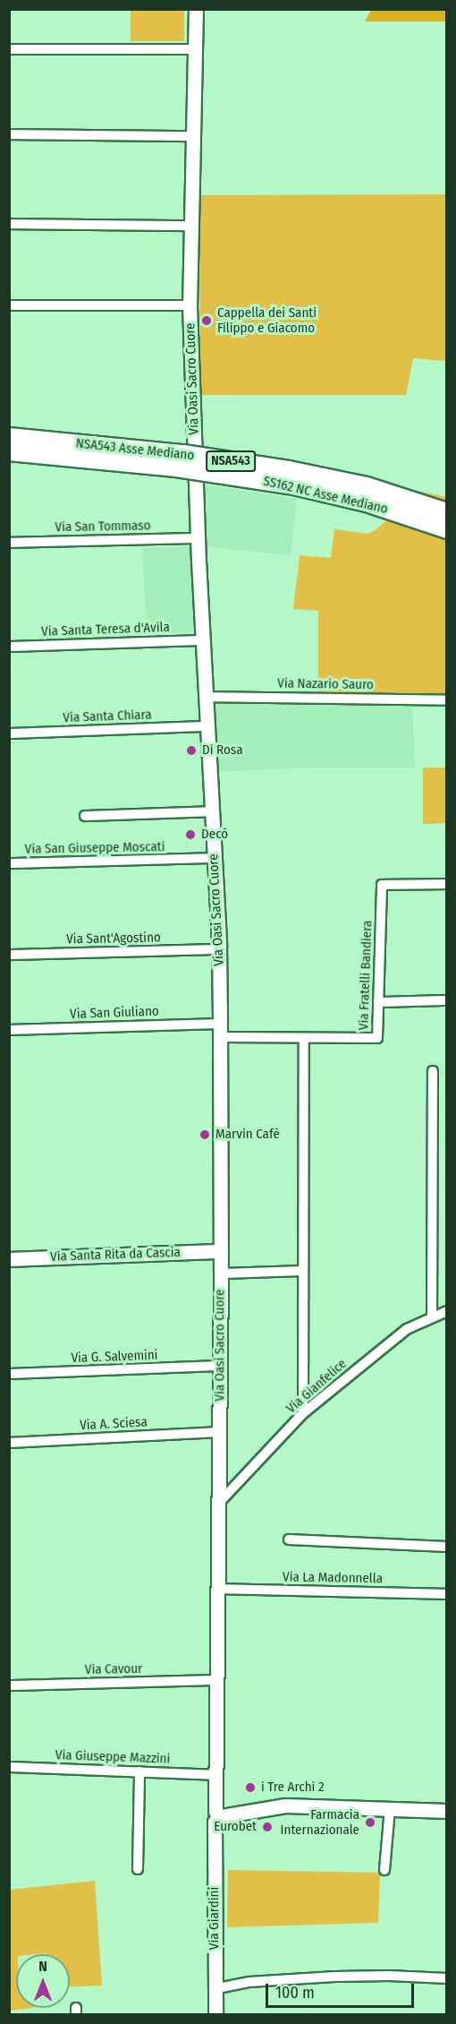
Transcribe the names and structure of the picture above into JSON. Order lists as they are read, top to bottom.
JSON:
{
  "streets": {
    "highway": ["NSA543 Asse Mediano", "NSA543", "SS162 NC Asse Mediano"],
    "street": [
      "Via Oasi Sacro Cuore",
      "Via San Tommaso",
      "Via Santa Teresa d'Avila",
      "Via Nazario Sauro",
      "Via Santa Chiara",
      "Via San Giuseppe Moscati",
      "Via Sant'Agostino",
      "Via Fratelli Bandiera",
      "Via San Giuliano",
      "Via Santa Rita da Cascia",
      "Via G. Salvemini",
      "Via Gianfelice",
      "Via A. Sciesa",
      "Via La Madonnella",
      "Via Cavour",
      "Via Giuseppe Mazzini",
      "Via Giardini"
    ]
  },
  "crossings": [
    ["Via Oasi Sacro Cuore", "Via San Tommaso"],
    ["Via Oasi Sacro Cuore", "Via Santa Teresa d'Avila"],
    ["Via Oasi Sacro Cuore", "Via Nazario Sauro"],
    ["Via Oasi Sacro Cuore", "Via Santa Chiara"],
    ["Via Oasi Sacro Cuore", "Via San Giuseppe Moscati"],
    ["Via Oasi Sacro Cuore", "Via Sant'Agostino"],
    ["Via Oasi Sacro Cuore", "Via Fratelli Bandiera"],
    ["Via Oasi Sacro Cuore", "Via San Giuliano"],
    ["Via Oasi Sacro Cuore", "Via Santa Rita da Cascia"],
    ["Via Oasi Sacro Cuore", "Via G. Salvemini"],
    ["Via Oasi Sacro Cuore", "Via Gianfelice"],
    ["Via Oasi Sacro Cuore", "Via A. Sciesa"],
    ["Via Oasi Sacro Cuore", "Via La Madonnella"],
    ["Via Oasi Sacro Cuore", "Via Cavour"],
    ["Via Oasi Sacro Cuore", "Via Giuseppe Mazzini"],
    ["Via Oasi Sacro Cuore", "Via Giardini"],
    ["Via Fratelli Bandiera", "Via San Giuliano"]
  ],
  "places": [
    "Cappella dei Santi Filippo e Giacomo",
    "Di Rosa",
    "Decò",
    "Marvin Cafè",
    "i Tre Archi 2",
    "Farmacia Internazionale",
    "Eurobet"
  ],
  "scale_bar": "100 m",
  "north": "top"
}
